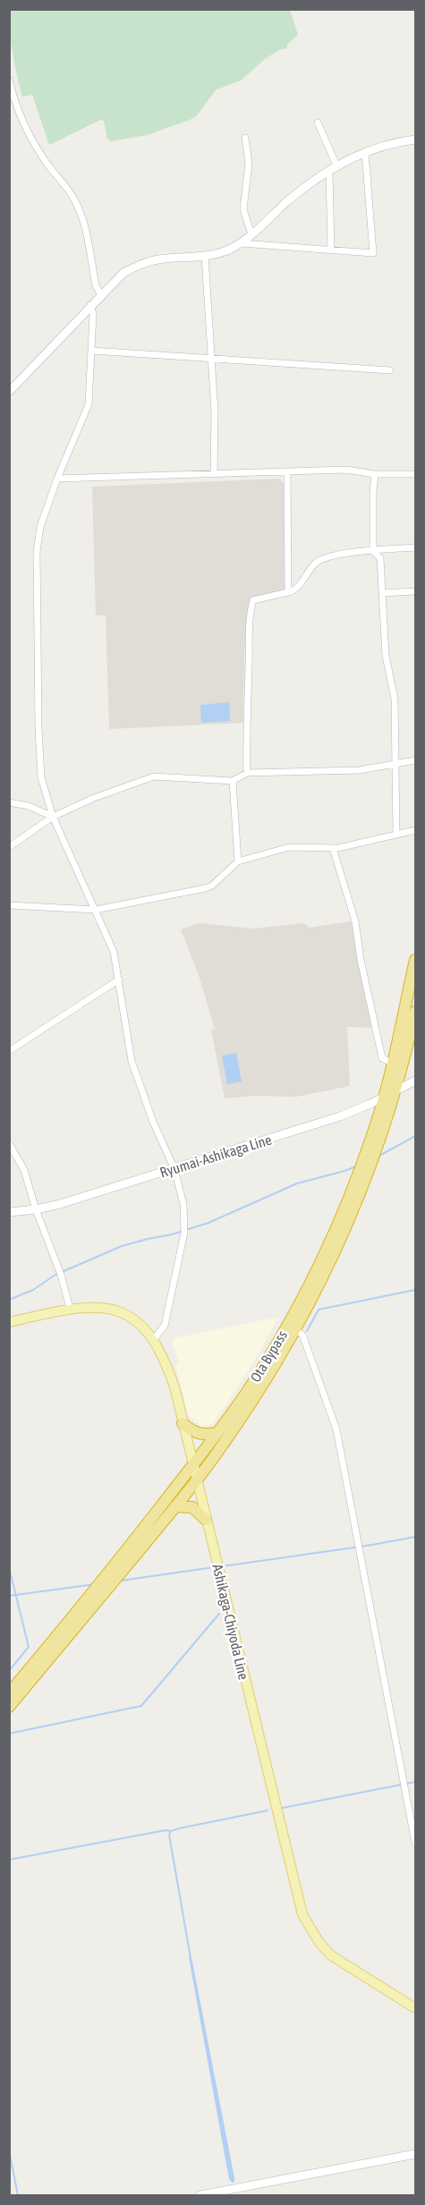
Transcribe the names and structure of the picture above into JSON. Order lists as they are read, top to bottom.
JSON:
{
  "streets": {
    "highway": ["Ota Bypass"],
    "main road": ["Ashikaga-Chiyoda Line"],
    "street": ["Ryumai-Ashikaga Line"]
  },
  "crossings": [
    ["Ryumai-Ashikaga Line", "Ota Bypass"],
    ["Ota Bypass", "Ashikaga-Chiyoda Line"]
  ]
}
